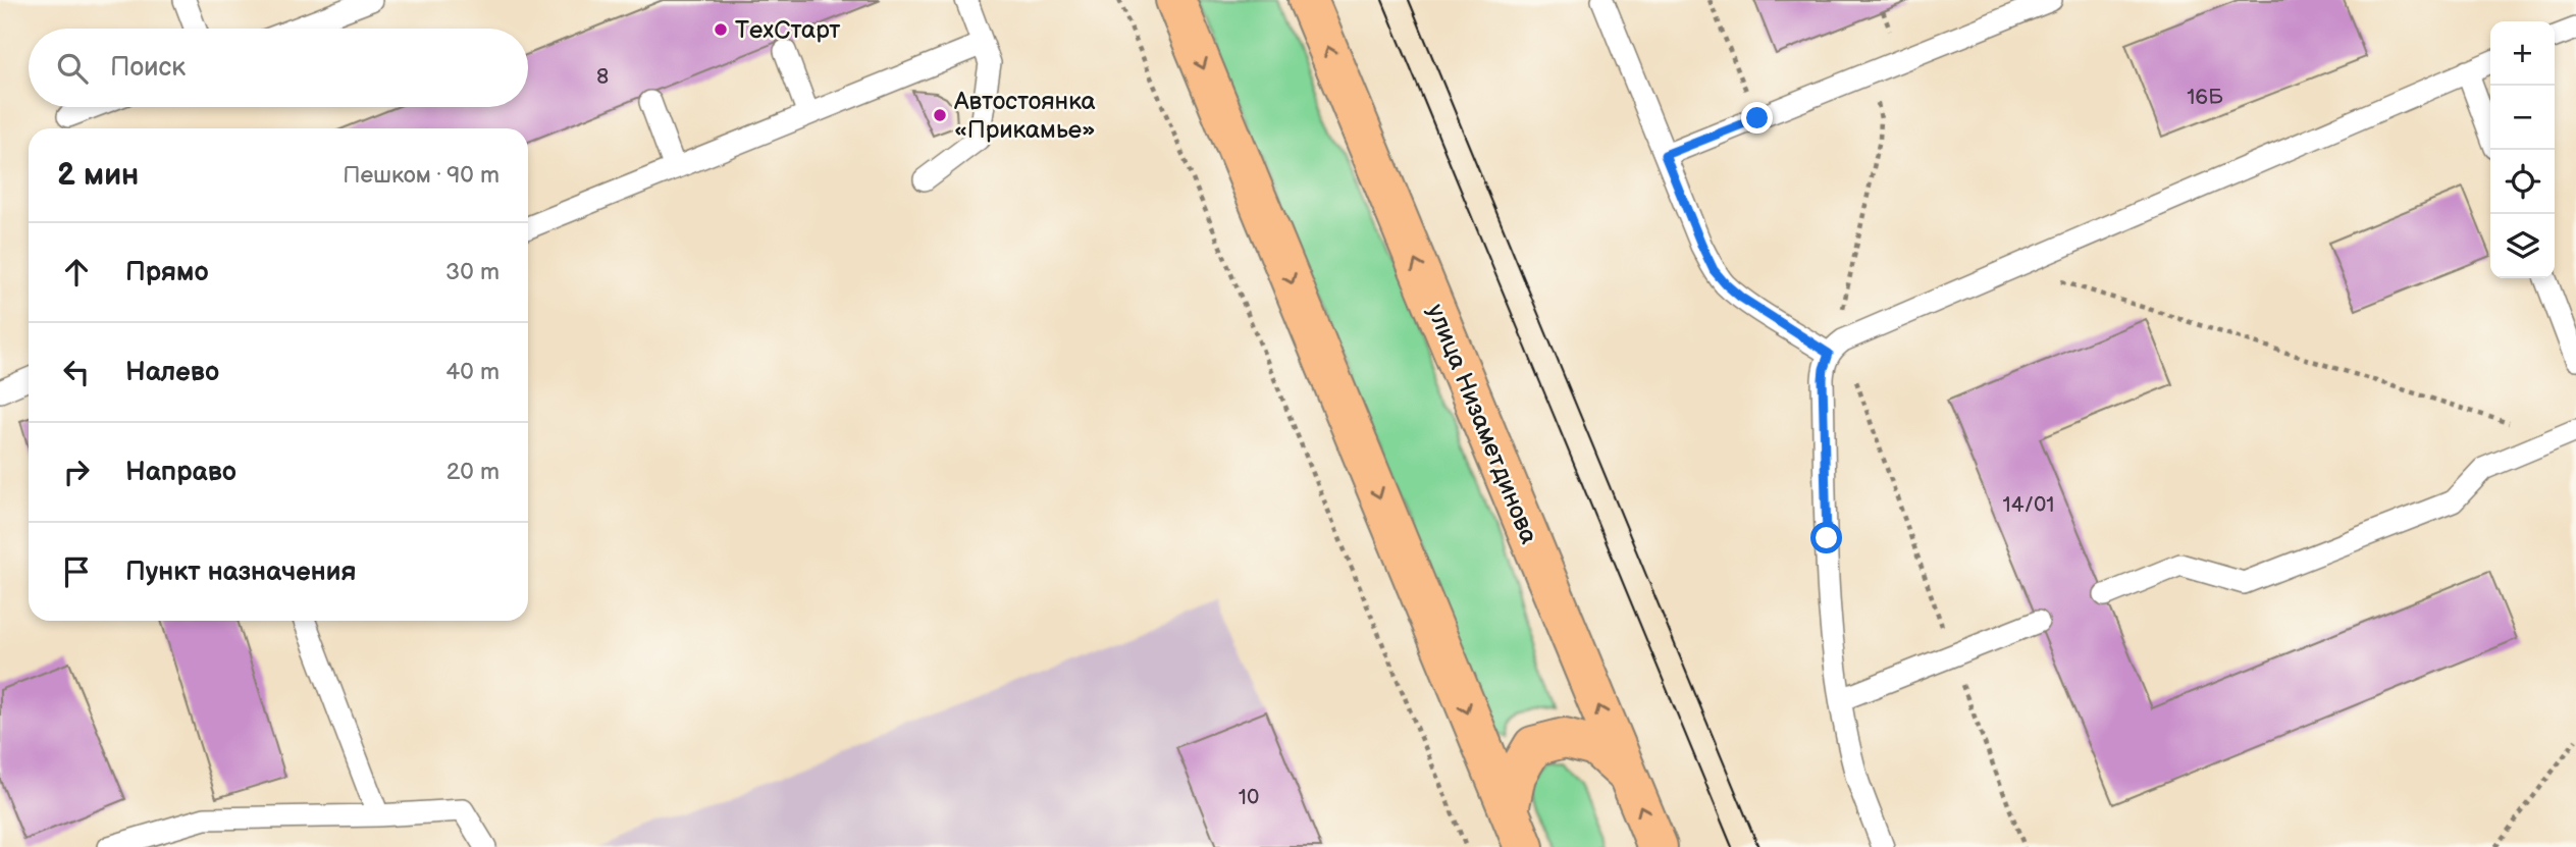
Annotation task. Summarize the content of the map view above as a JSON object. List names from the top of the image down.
{
  "streets": {
    "main road": ["улица Низаметдинова"]
  },
  "places": ["ТехСтарт", "Автостоянка «Прикамье»"],
  "house_numbers": [
    "8",
    "16Б",
    "14/01",
    "10"
  ],
  "page": {
    "map_buttons": ["+", "−"],
    "search": "Поиск",
    "heading": ["2 мин", "Пешком · 90 m"],
    "list": [
      ["Прямо", "30 m"],
      ["Налево", "40 m"],
      ["Направо", "20 m"],
      "Пункт назначения"
    ]
  }
}
